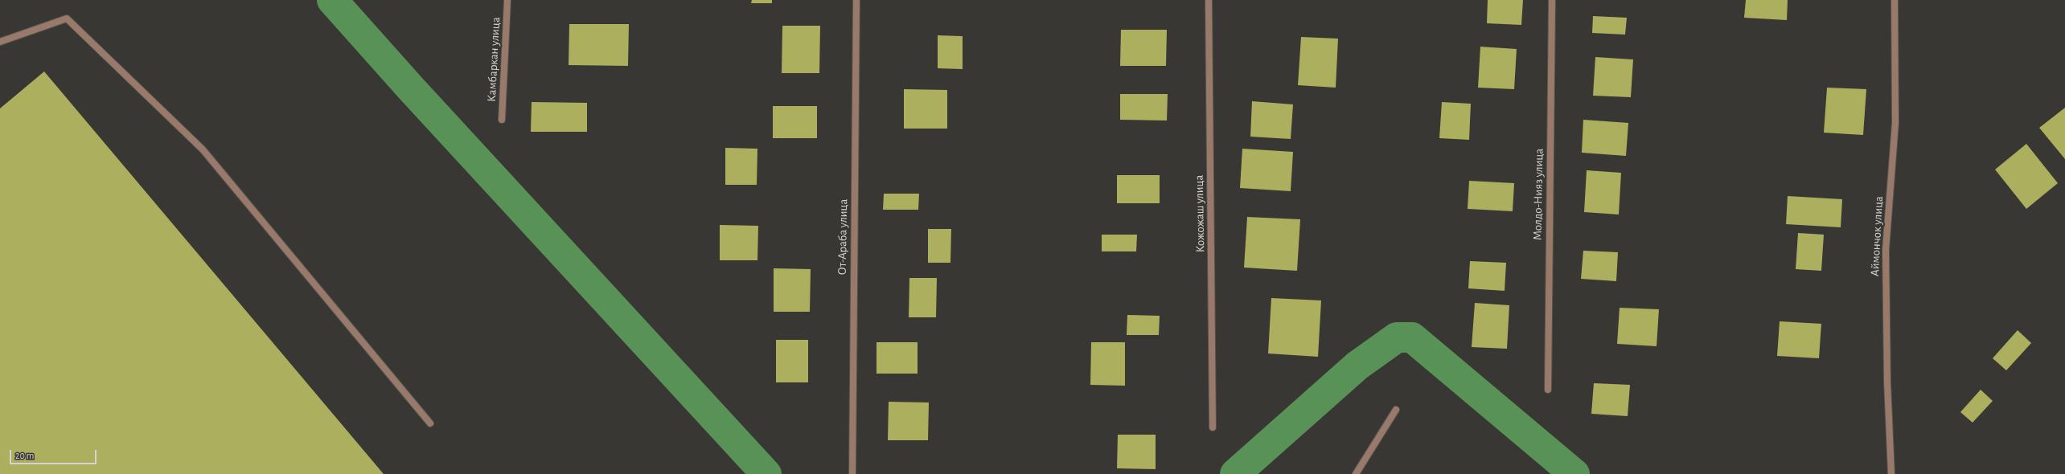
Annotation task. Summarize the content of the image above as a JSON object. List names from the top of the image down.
{
  "streets": {
    "street": [
      "Камбаркан улица",
      "Молдо-Нияз улица",
      "Кожожаш улица",
      "Аймончок улица",
      "От-Араба улица"
    ]
  },
  "scale_bar": "20 m"
}
